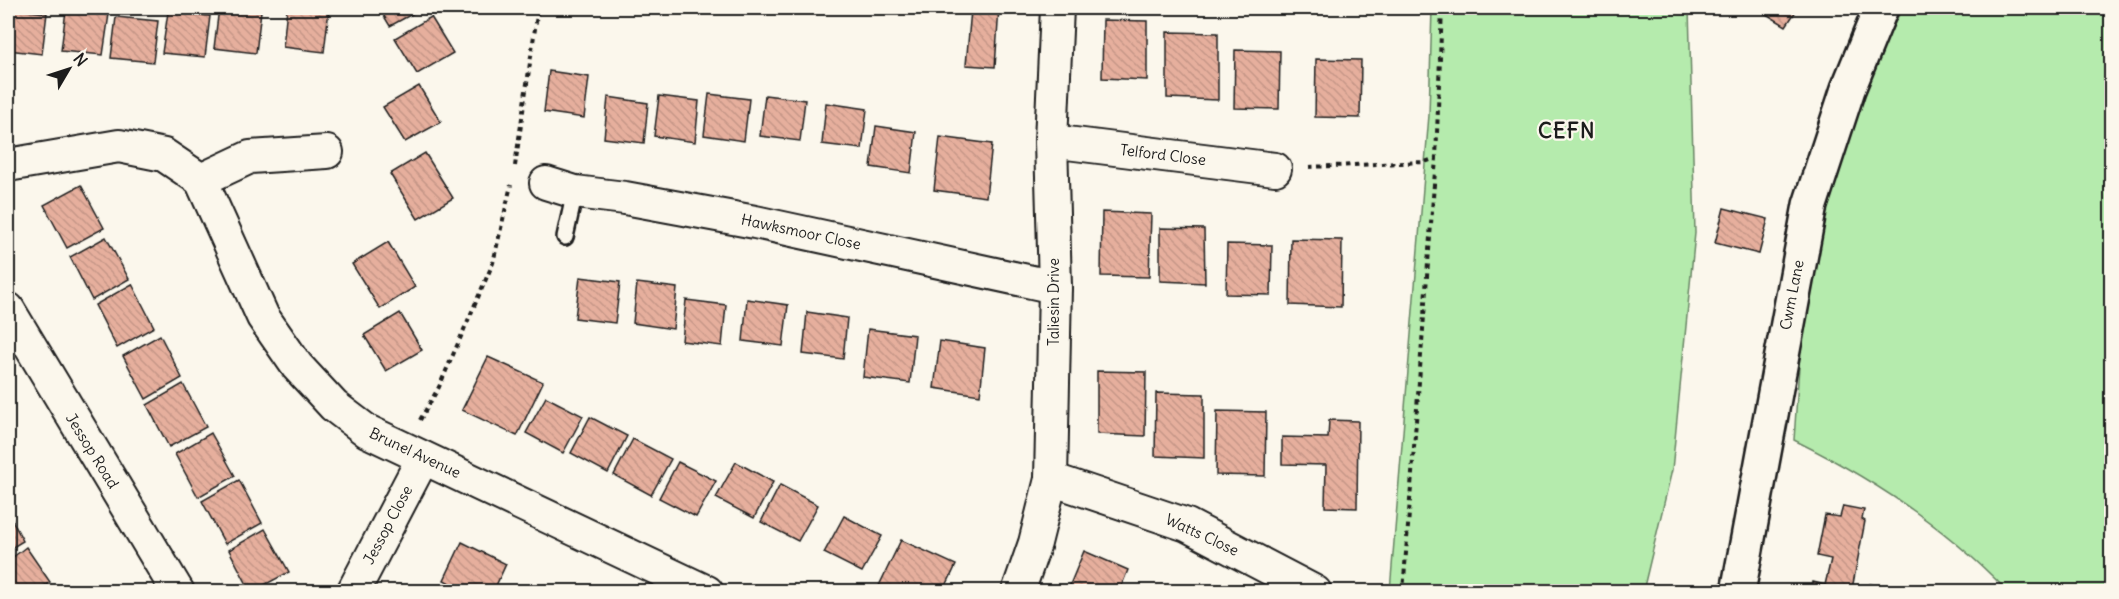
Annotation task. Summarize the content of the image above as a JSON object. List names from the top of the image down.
{
  "streets": {
    "street": [
      "Telford Close",
      "Hawksmoor Close",
      "Cwm Lane",
      "Taliesin Drive",
      "Jessop Road",
      "Brunel Avenue",
      "Jessop Close",
      "Watts Close"
    ]
  },
  "crossings": [
    ["Telford Close", "Taliesin Drive"],
    ["Hawksmoor Close", "Taliesin Drive"],
    ["Taliesin Drive", "Watts Close"],
    ["Brunel Avenue", "Jessop Close"]
  ],
  "districts": ["CEFN"],
  "north": "top right"
}
